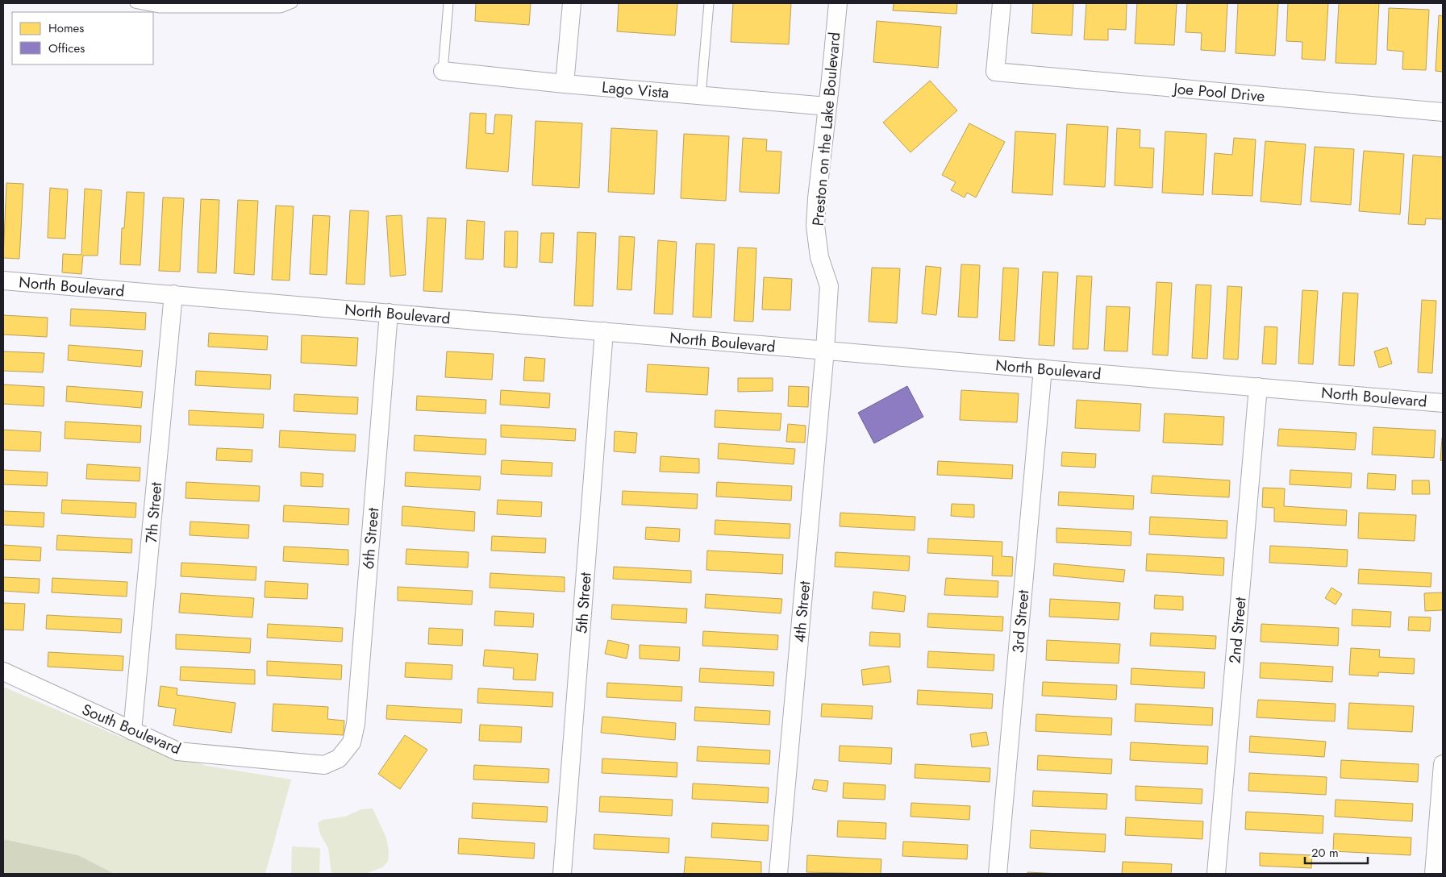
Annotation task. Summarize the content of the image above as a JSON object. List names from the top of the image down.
{
  "streets": {
    "street": [
      "Lago Vista",
      "Joe Pool Drive",
      "Preston on the Lake Boulevard",
      "North Boulevard",
      "7th Street",
      "6th Street",
      "5th Street",
      "4th Street",
      "3rd Street",
      "2nd Street",
      "South Boulevard"
    ]
  },
  "crossings": [
    ["Lago Vista", "Preston on the Lake Boulevard"],
    ["Preston on the Lake Boulevard", "North Boulevard"],
    ["Preston on the Lake Boulevard", "4th Street"],
    ["North Boulevard", "7th Street"],
    ["North Boulevard", "6th Street"],
    ["North Boulevard", "5th Street"],
    ["North Boulevard", "4th Street"],
    ["North Boulevard", "3rd Street"],
    ["North Boulevard", "2nd Street"],
    ["7th Street", "South Boulevard"],
    ["6th Street", "South Boulevard"]
  ],
  "legend": ["Homes", "Offices"],
  "scale_bar": "20 m"
}
